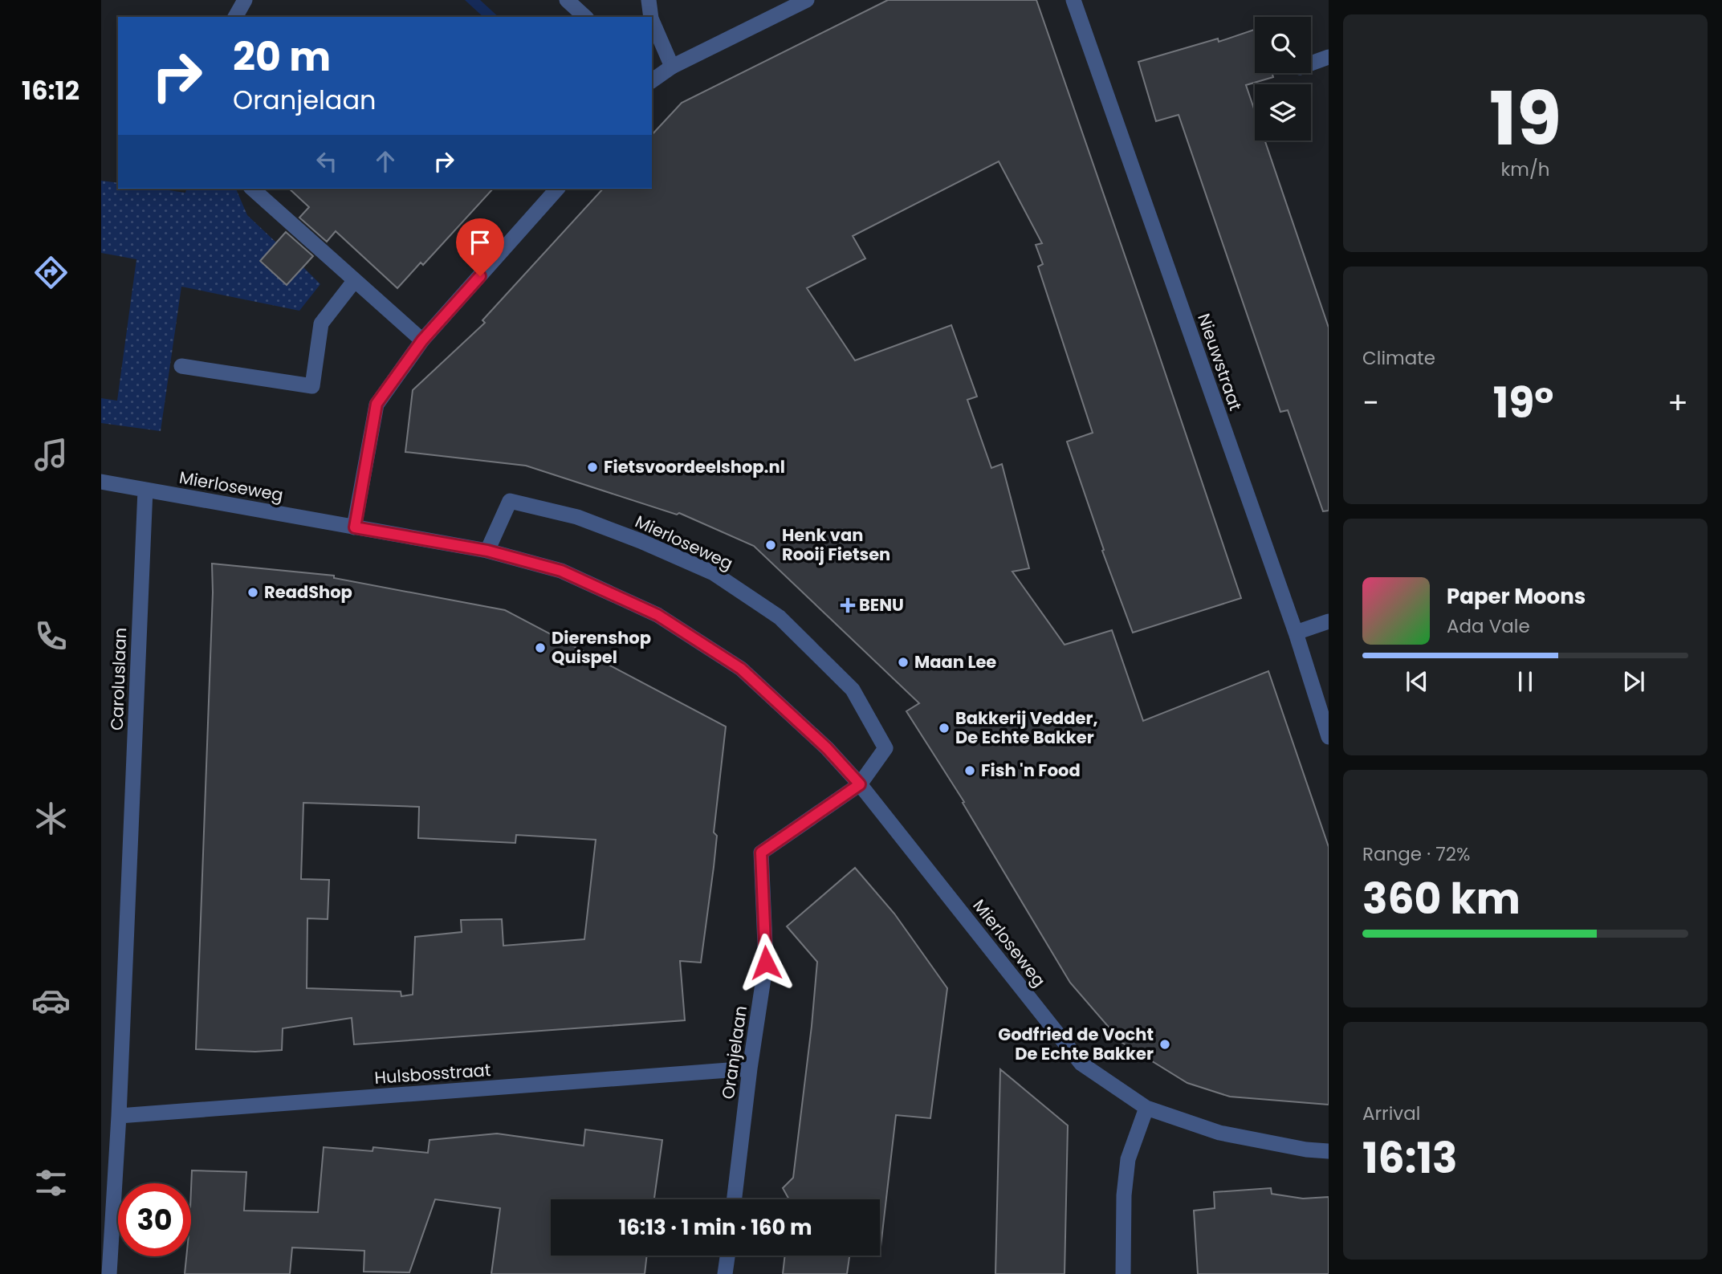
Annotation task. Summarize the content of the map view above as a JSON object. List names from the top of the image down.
{
  "streets": {
    "street": [
      "Nieuwstraat",
      "Mierloseweg",
      "Caroluslaan",
      "Oranjelaan",
      "Hulsbosstraat"
    ]
  },
  "crossings": [
    ["Mierloseweg", "Caroluslaan"],
    ["Mierloseweg", "Oranjelaan"],
    ["Caroluslaan", "Hulsbosstraat"],
    ["Oranjelaan", "Hulsbosstraat"]
  ],
  "places": {
    "other": [
      "Fietsvoordeelshop.nl",
      "Henk van Rooij Fietsen",
      "ReadShop",
      "Dierenshop Quispel",
      "Maan Lee",
      "Bakkerij Vedder, De Echte Bakker",
      "Fish 'n Food",
      "Godfried de Vocht De Echte Bakker"
    ],
    "health": ["BENU"]
  },
  "page": {
    "tabs": "16:12",
    "tile": [
      ["19", "km/h"],
      "Climate",
      ["Range · 72%", "360 km"],
      ["Arrival", "16:13"]
    ],
    "turn": ["20 m", "Oranjelaan"],
    "heat": ["−", "19°", "+"],
    "song": ["Paper Moons", "Ada Vale"],
    "limit": "30",
    "trip": "16:13 · 1 min · 160 m"
  }
}
